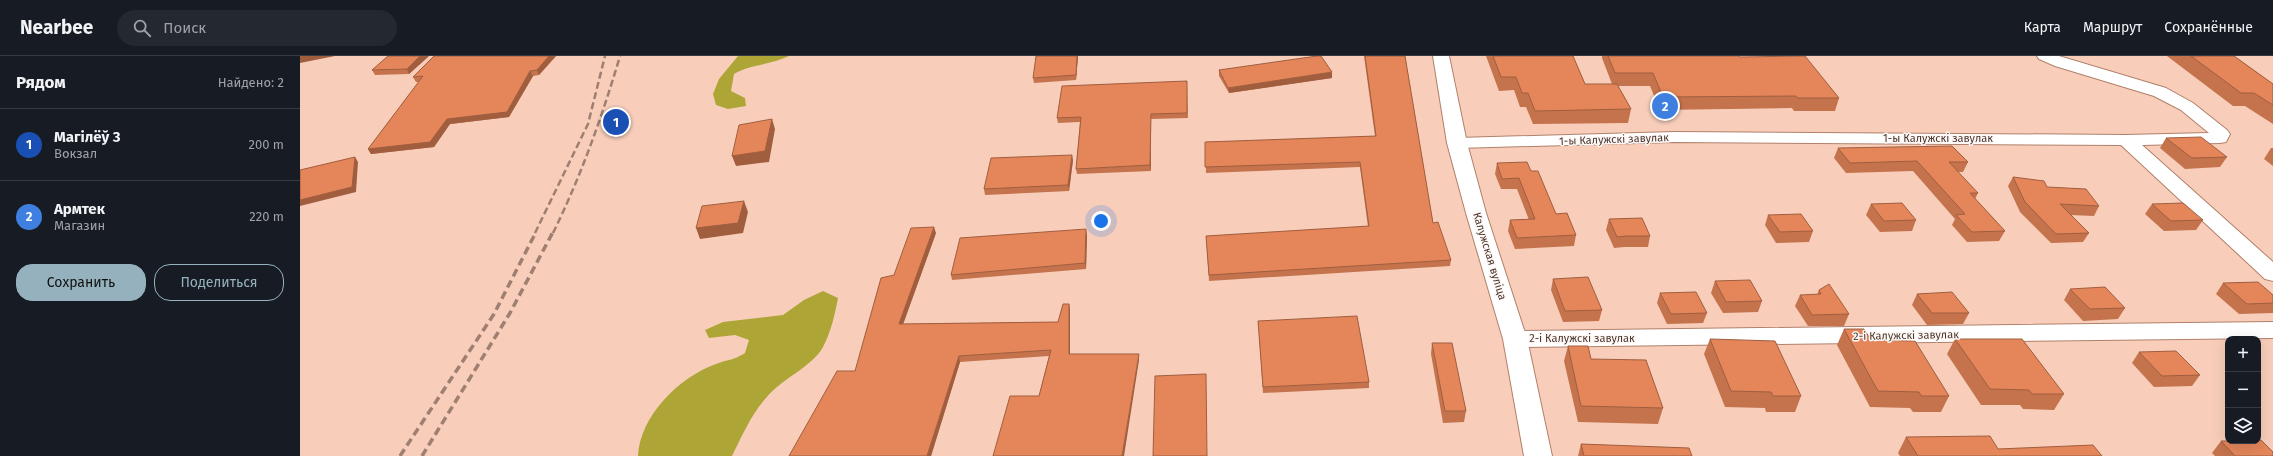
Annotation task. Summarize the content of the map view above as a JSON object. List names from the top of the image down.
{
  "streets": {
    "street": ["1-ы Калужскі завулак", "Калужская вуліца", "2-і Калужскі завулак"]
  },
  "crossings": [
    ["1-ы Калужскі завулак", "Калужская вуліца"],
    ["Калужская вуліца", "2-і Калужскі завулак"]
  ],
  "page": {
    "header": "Nearbee",
    "search": "Поиск",
    "nav": ["Карта", "Маршрут", "Сохранённые"],
    "heading": ["Рядом", "Найдено: 2"],
    "pins": ["2", "1"],
    "list": [
      {
        "mark": "1",
        "name": "Магілёў 3",
        "note": "Вокзал",
        "value": "200 m"
      },
      {
        "mark": "2",
        "name": "Армтек",
        "note": "Магазин",
        "value": "220 m"
      }
    ],
    "buttons": ["Сохранить", "Поделиться"],
    "map_buttons": ["+", "−"]
  }
}
